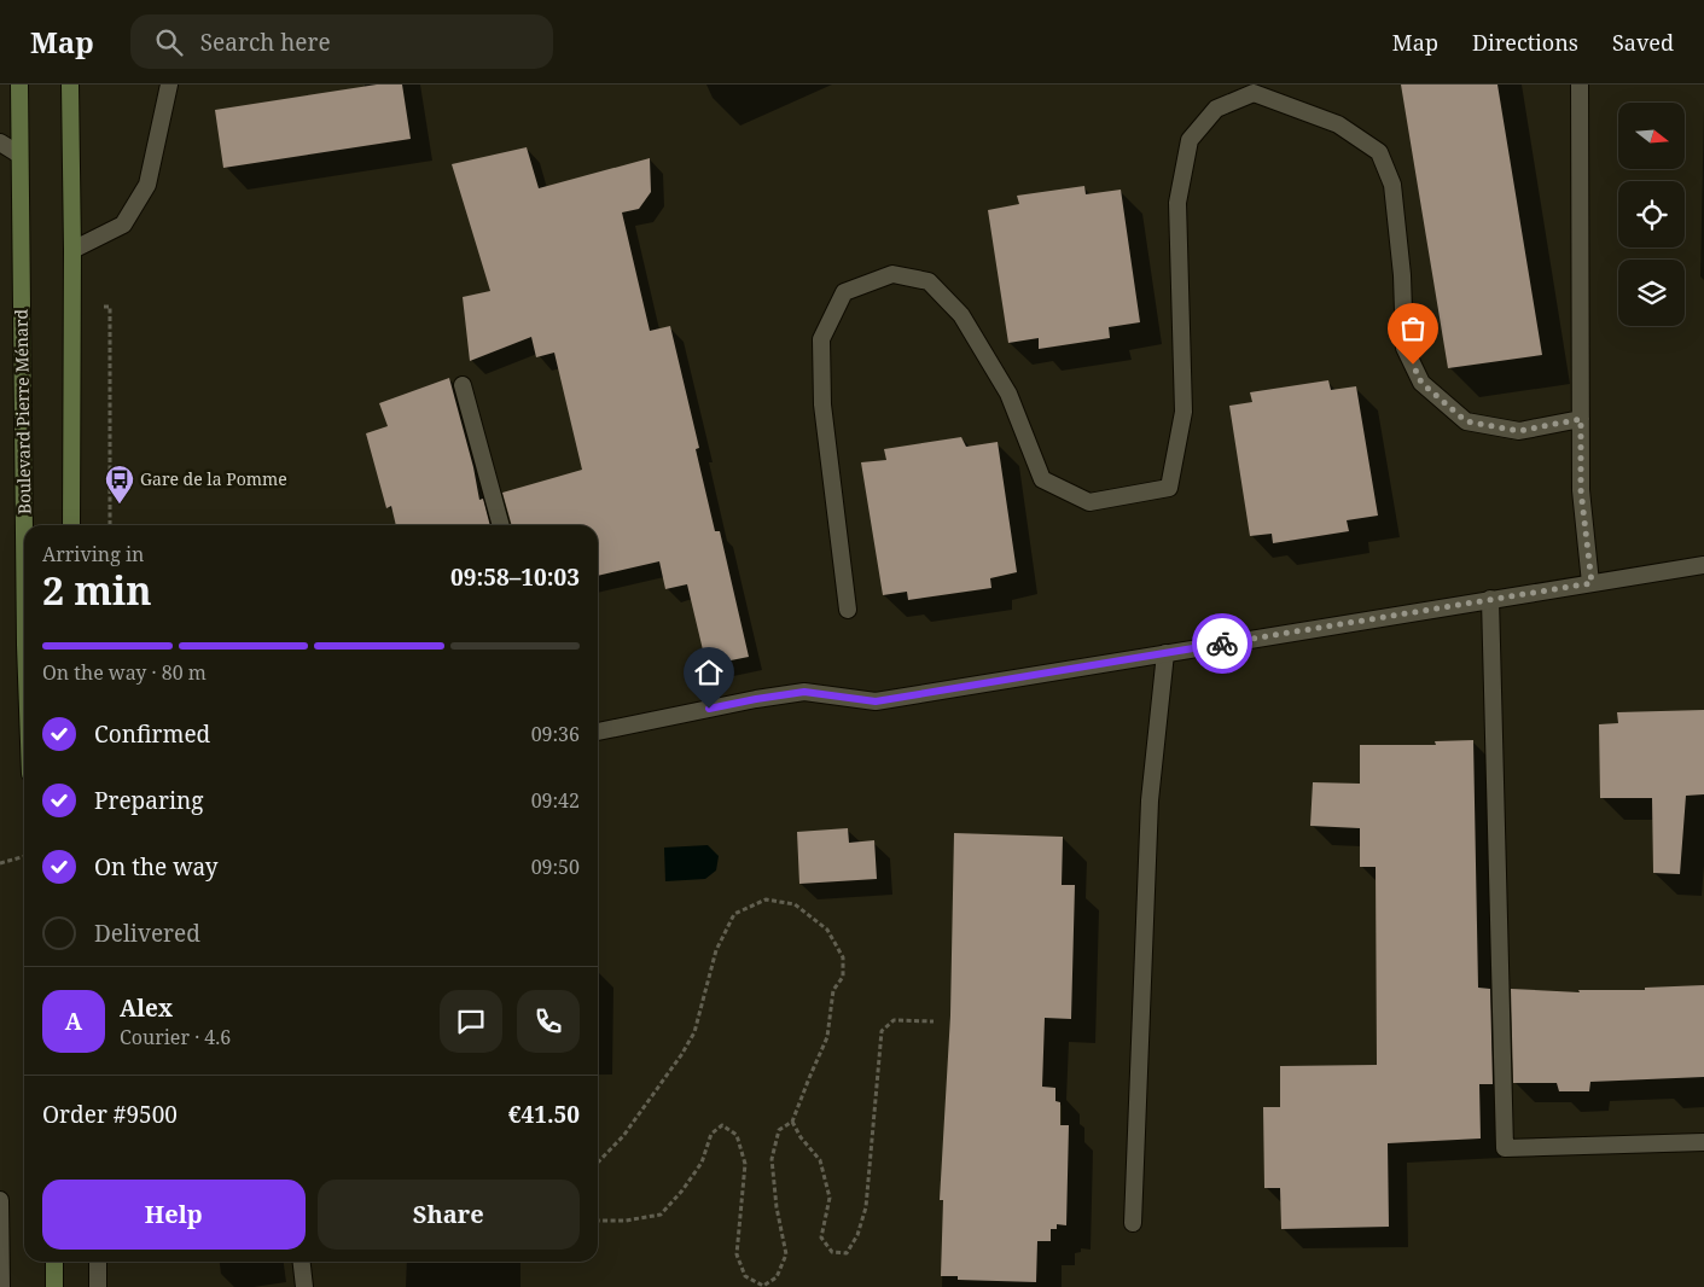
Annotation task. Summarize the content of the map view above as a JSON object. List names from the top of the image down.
{
  "streets": {
    "main road": ["Boulevard Pierre Ménard"]
  },
  "places": {
    "bus stop": ["Gare de la Pomme"]
  },
  "north": "right",
  "page": {
    "header": "Map",
    "search": "Search here",
    "nav": ["Map", "Directions", "Saved"],
    "heading": ["2 min", "Arriving in", "09:58–10:03"],
    "panel": [
      "Alex",
      "Courier · 4.6",
      "Order #9500",
      "€41.50"
    ],
    "bar": "On the way · 80 m",
    "list": [
      ["Confirmed", "09:36"],
      ["Preparing", "09:42"],
      ["On the way", "09:50"],
      "Delivered"
    ],
    "round": "A",
    "buttons": ["Help", "Share"]
  }
}
